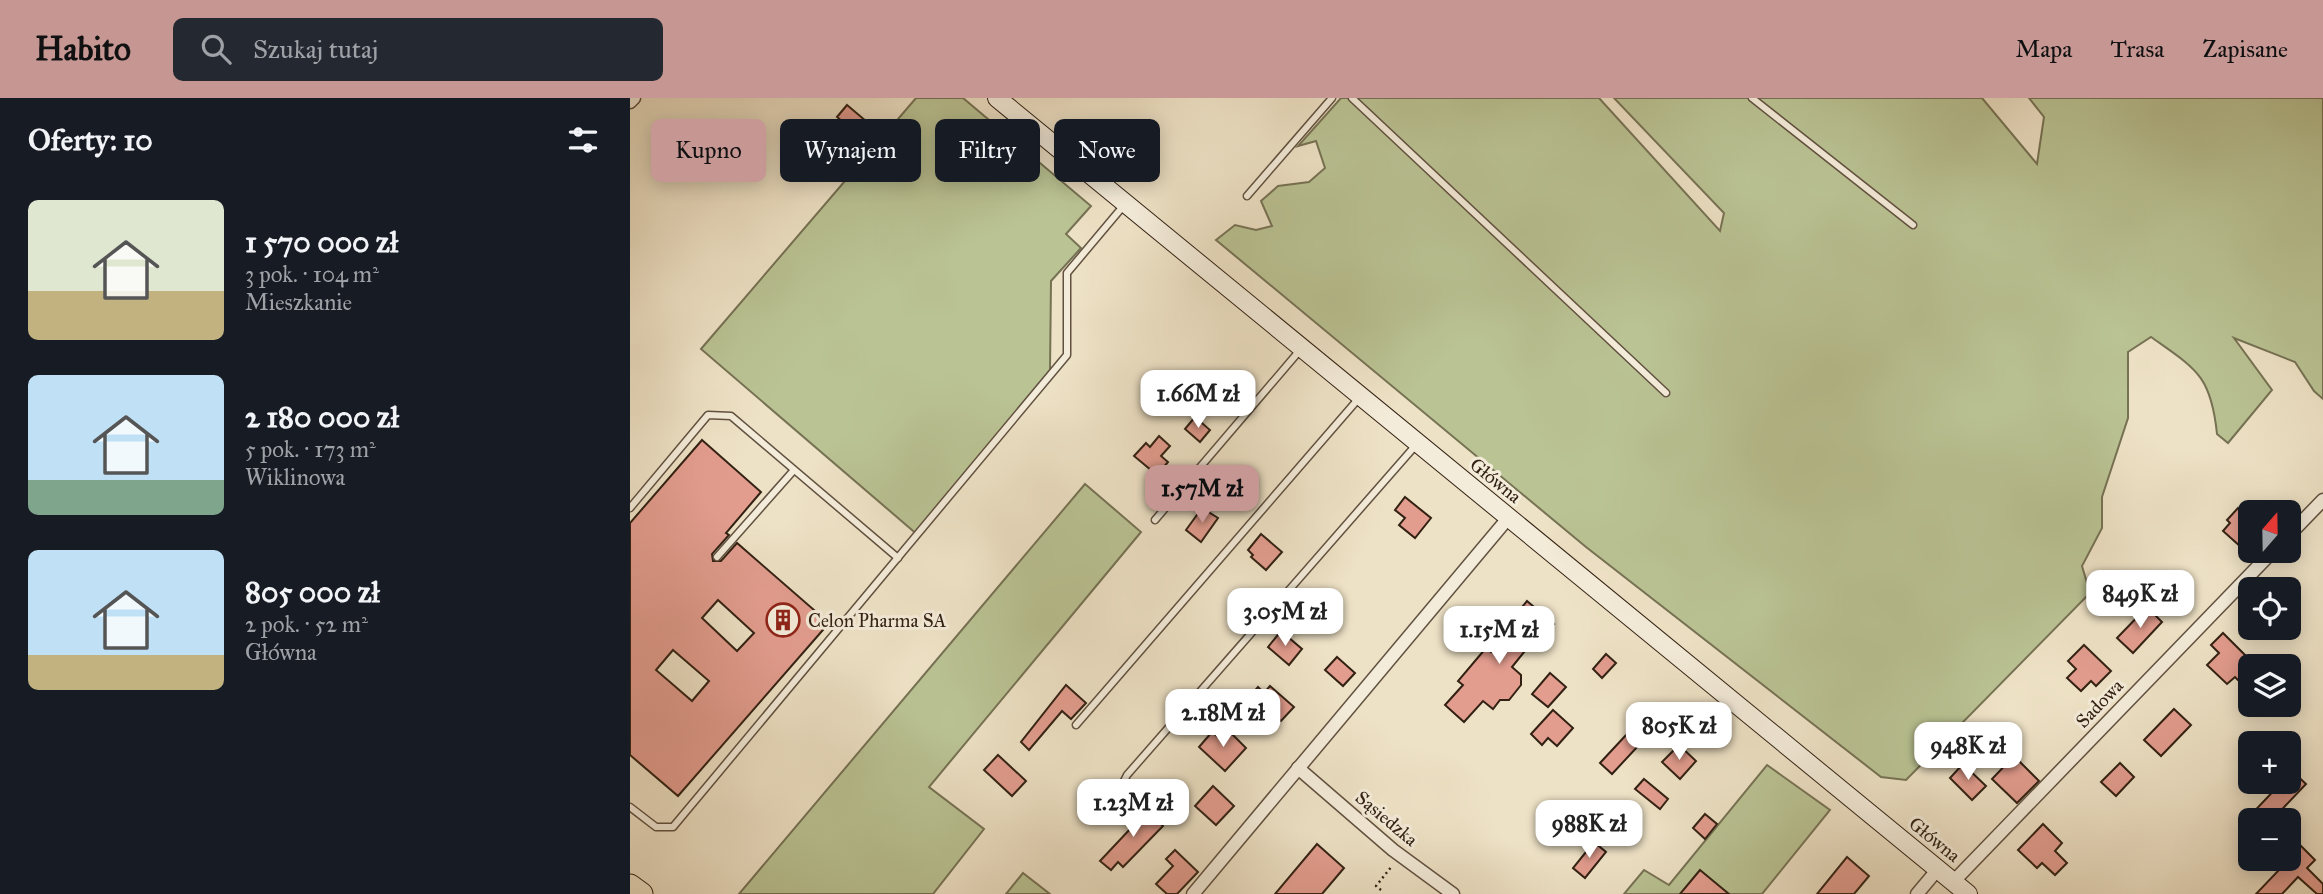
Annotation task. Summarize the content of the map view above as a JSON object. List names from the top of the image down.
{
  "streets": {
    "main road": ["Główna"],
    "street": ["Sadowa", "Sąsiedzka"]
  },
  "crossings": [
    ["Główna", "Sadowa"]
  ],
  "places": {
    "building": ["Celon Pharma SA"]
  },
  "north": "top",
  "page": {
    "header": "Habito",
    "search": "Szukaj tutaj",
    "nav": ["Mapa", "Trasa", "Zapisane"],
    "heading": "Oferty: 10",
    "chip": [
      "Kupno",
      "Wynajem",
      "Filtry",
      "Nowe"
    ],
    "list": [
      {
        "name": "1 570 000 zł",
        "note": "3 pok. · 104 m² · Mieszkanie"
      },
      {
        "name": "2 180 000 zł",
        "note": "5 pok. · 173 m² · Wiklinowa"
      },
      {
        "name": "805 000 zł",
        "note": "2 pok. · 52 m² · Główna"
      }
    ],
    "price": [
      "1.66M zł",
      "1.57M zł",
      "849K zł",
      "3.05M zł",
      "1.15M zł",
      "2.18M zł",
      "805K zł",
      "948K zł",
      "1.23M zł",
      "988K zł"
    ],
    "map_buttons": ["+", "−"]
  }
}
